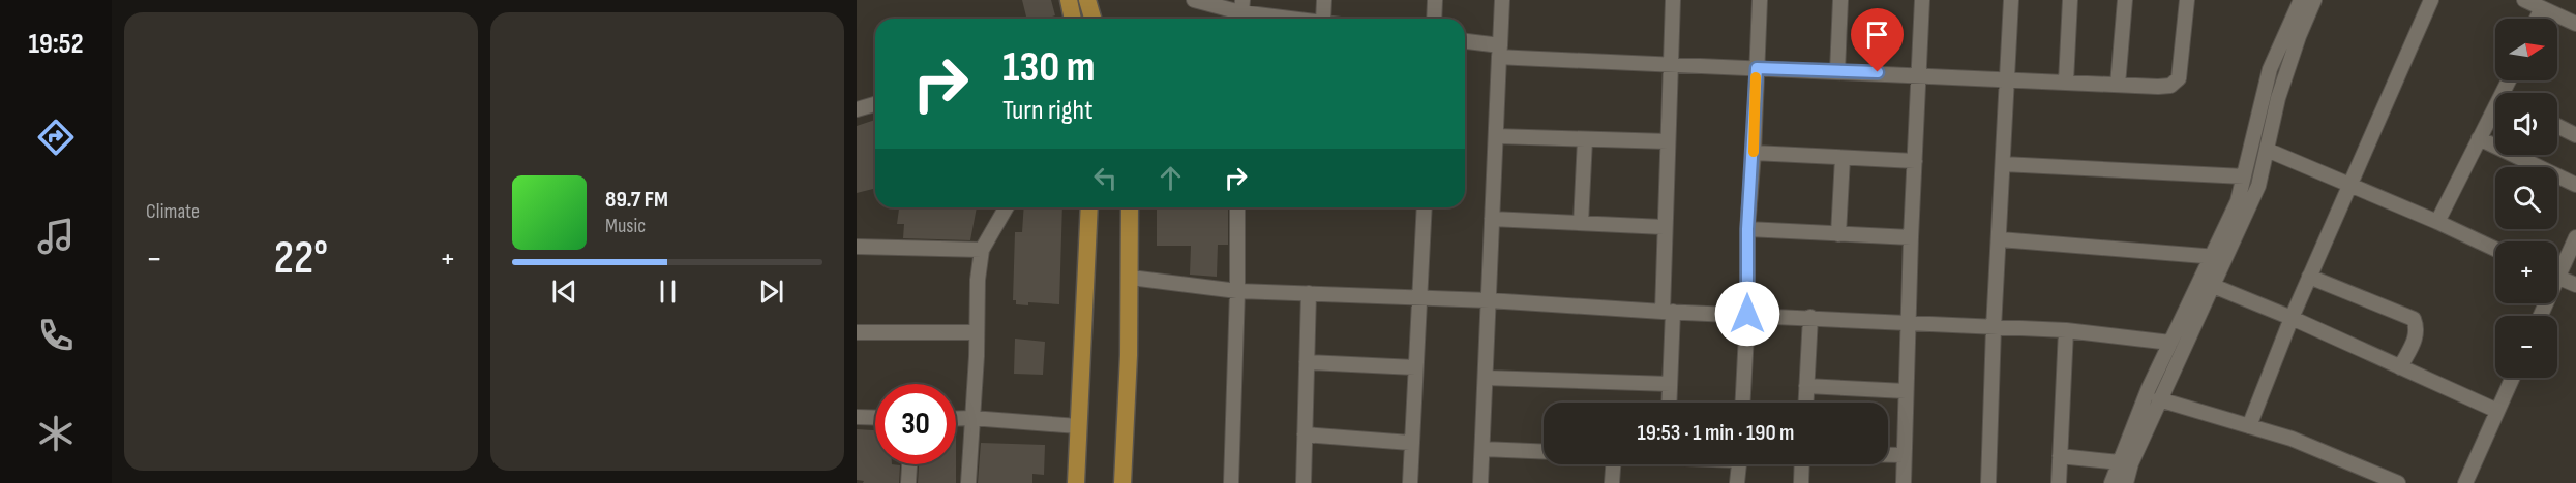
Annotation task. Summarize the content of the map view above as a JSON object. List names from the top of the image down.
{
  "north": "right",
  "page": {
    "tabs": "19:52",
    "tile": "Climate",
    "map_buttons": ["+", "−"],
    "turn": ["130 m", "Turn right"],
    "song": ["89.7 FM", "Music"],
    "heat": ["−", "22°", "+"],
    "limit": "30",
    "trip": "19:53 · 1 min · 190 m"
  }
}
